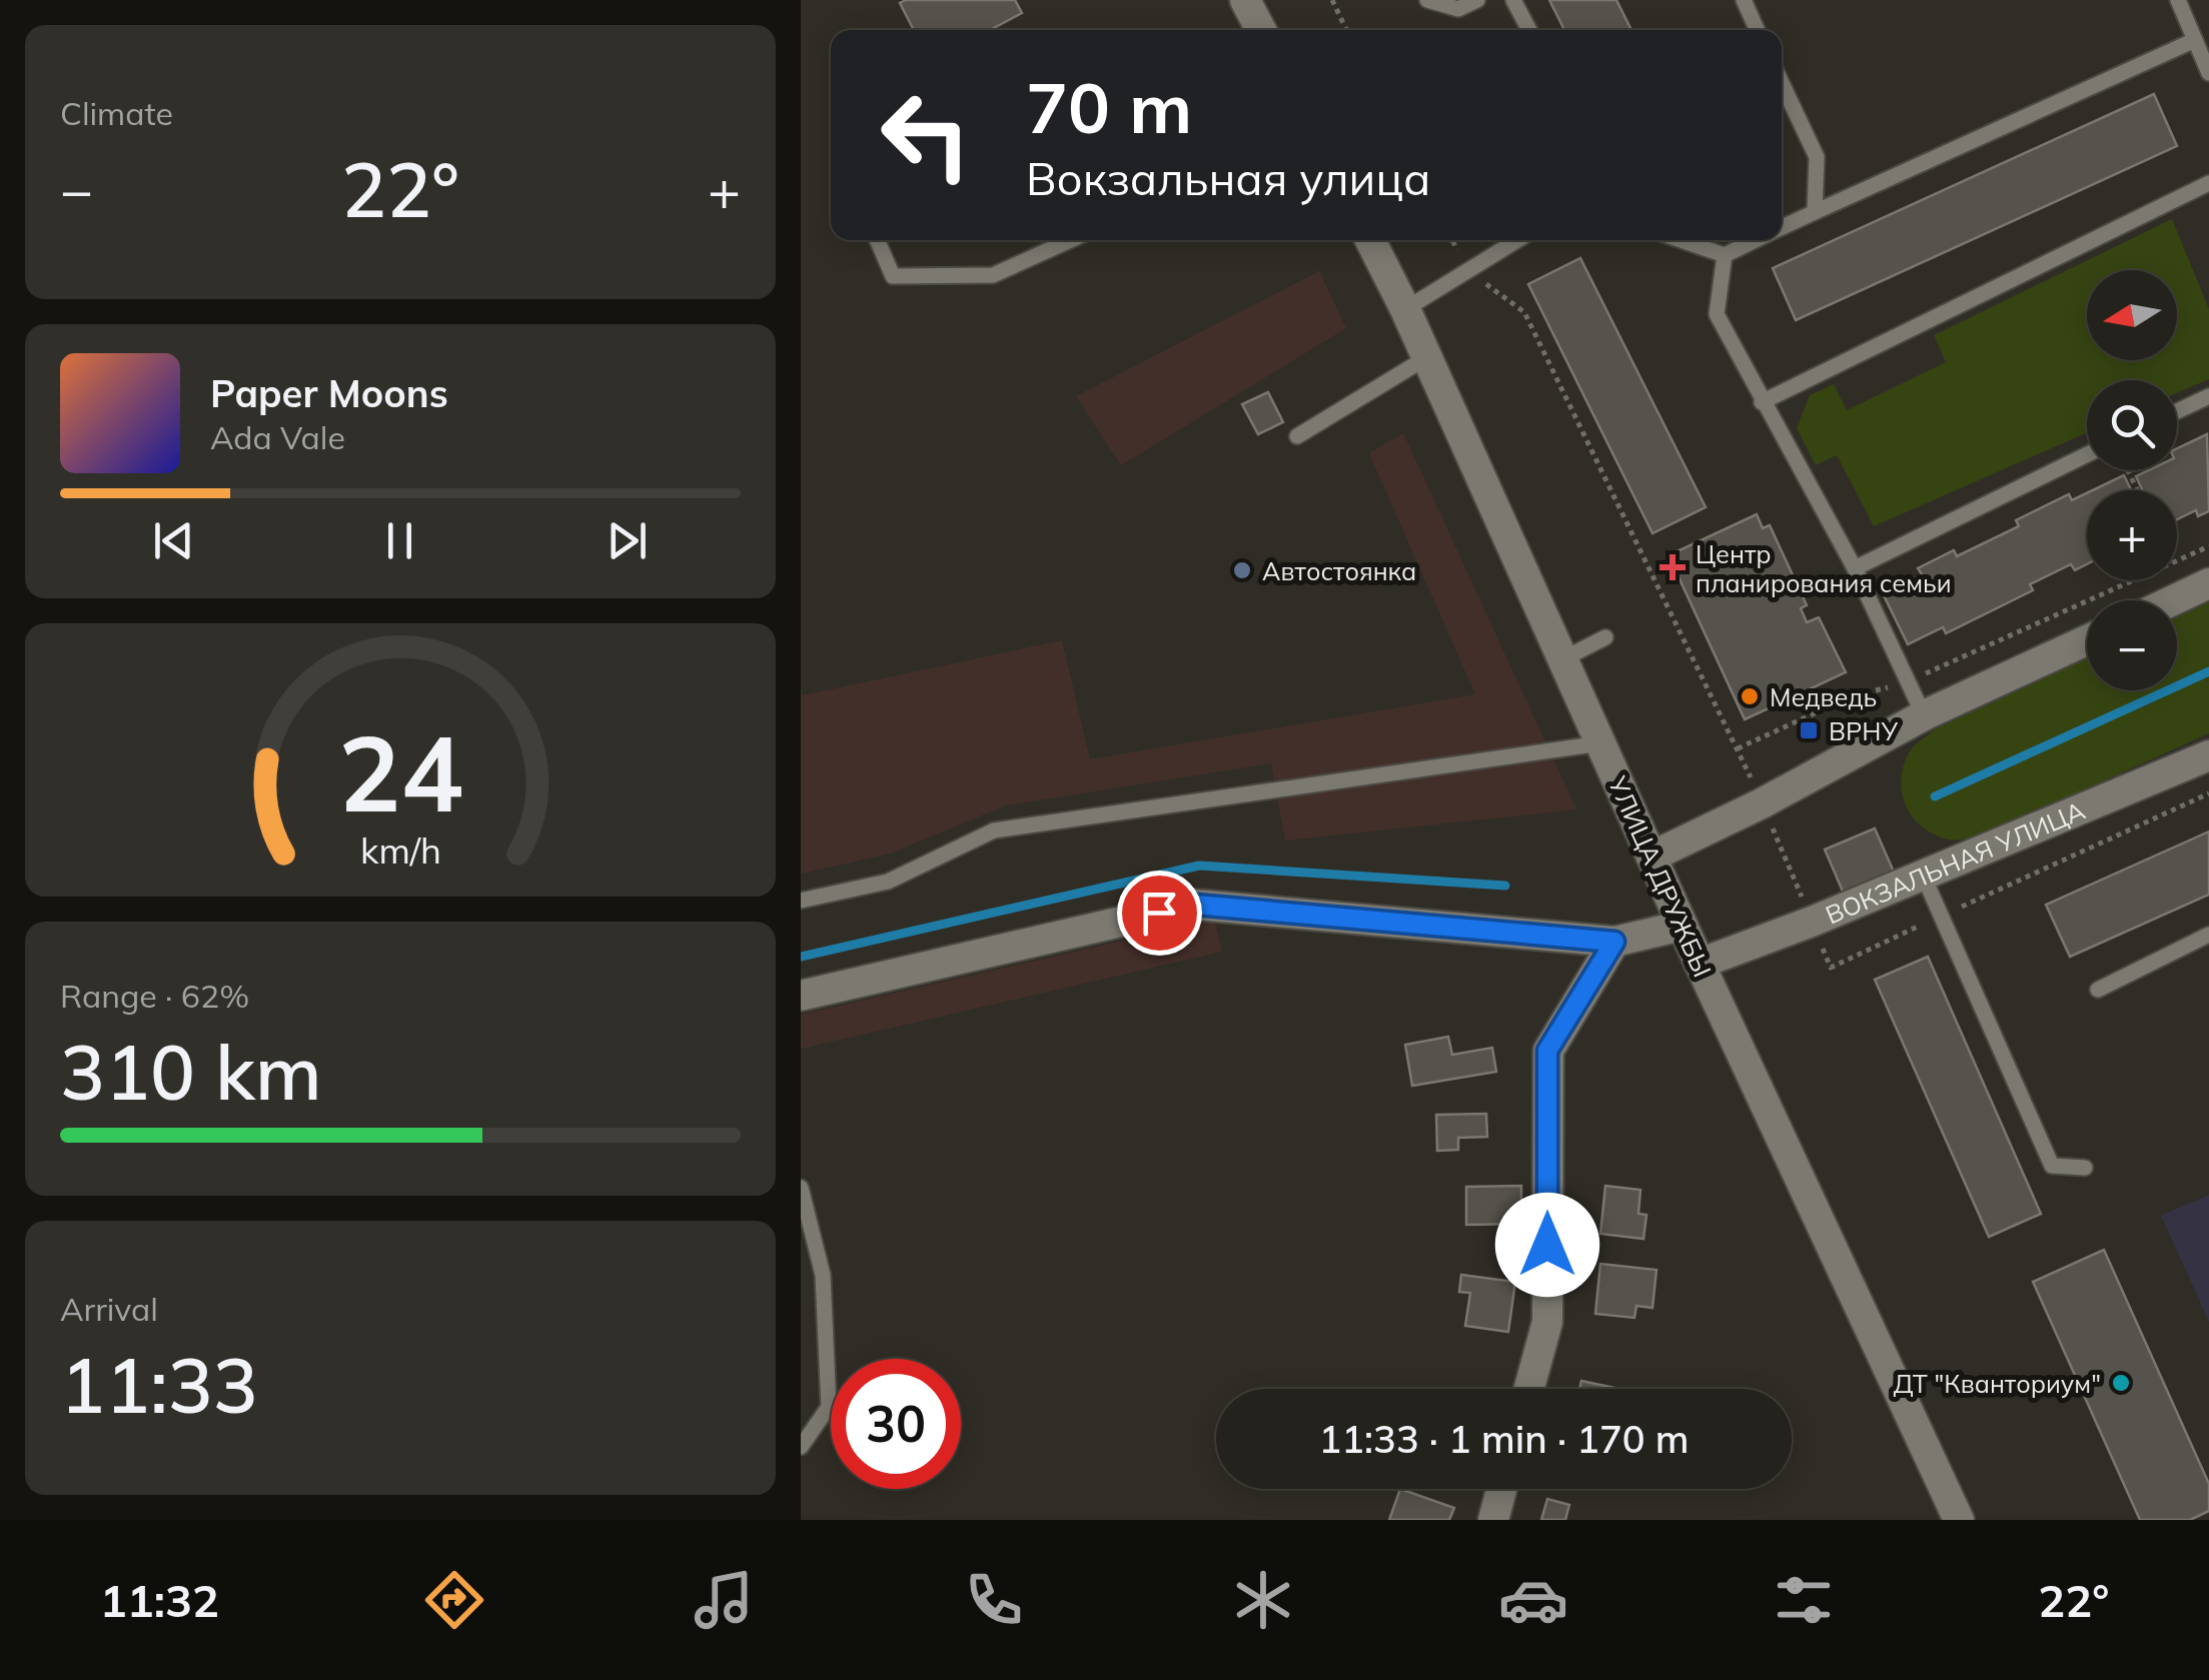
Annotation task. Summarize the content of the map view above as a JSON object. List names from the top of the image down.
{
  "streets": {
    "street": ["ВОКЗАЛЬНАЯ УЛИЦА", "УЛИЦА ДРУЖБЫ"]
  },
  "crossings": [
    ["ВОКЗАЛЬНАЯ УЛИЦА", "УЛИЦА ДРУЖБЫ"]
  ],
  "places": {
    "health": ["Центр планирования семьи"],
    "other": ["Автостоянка", "Медведь", "ДТ \"Кванториум\""],
    "transit": ["ВРНУ"]
  },
  "north": "left",
  "page": {
    "tile": [
      "Climate",
      ["Range · 62%", "310 km"],
      ["Arrival", "11:33"]
    ],
    "turn": ["70 m", "Вокзальная улица"],
    "heat": ["−", "22°", "+"],
    "map_buttons": ["+", "−"],
    "song": ["Paper Moons", "Ada Vale"],
    "limit": "30",
    "trip": "11:33 · 1 min · 170 m",
    "tabs": ["11:32", "22°"],
    "gauge": ["24", "km/h"]
  }
}
